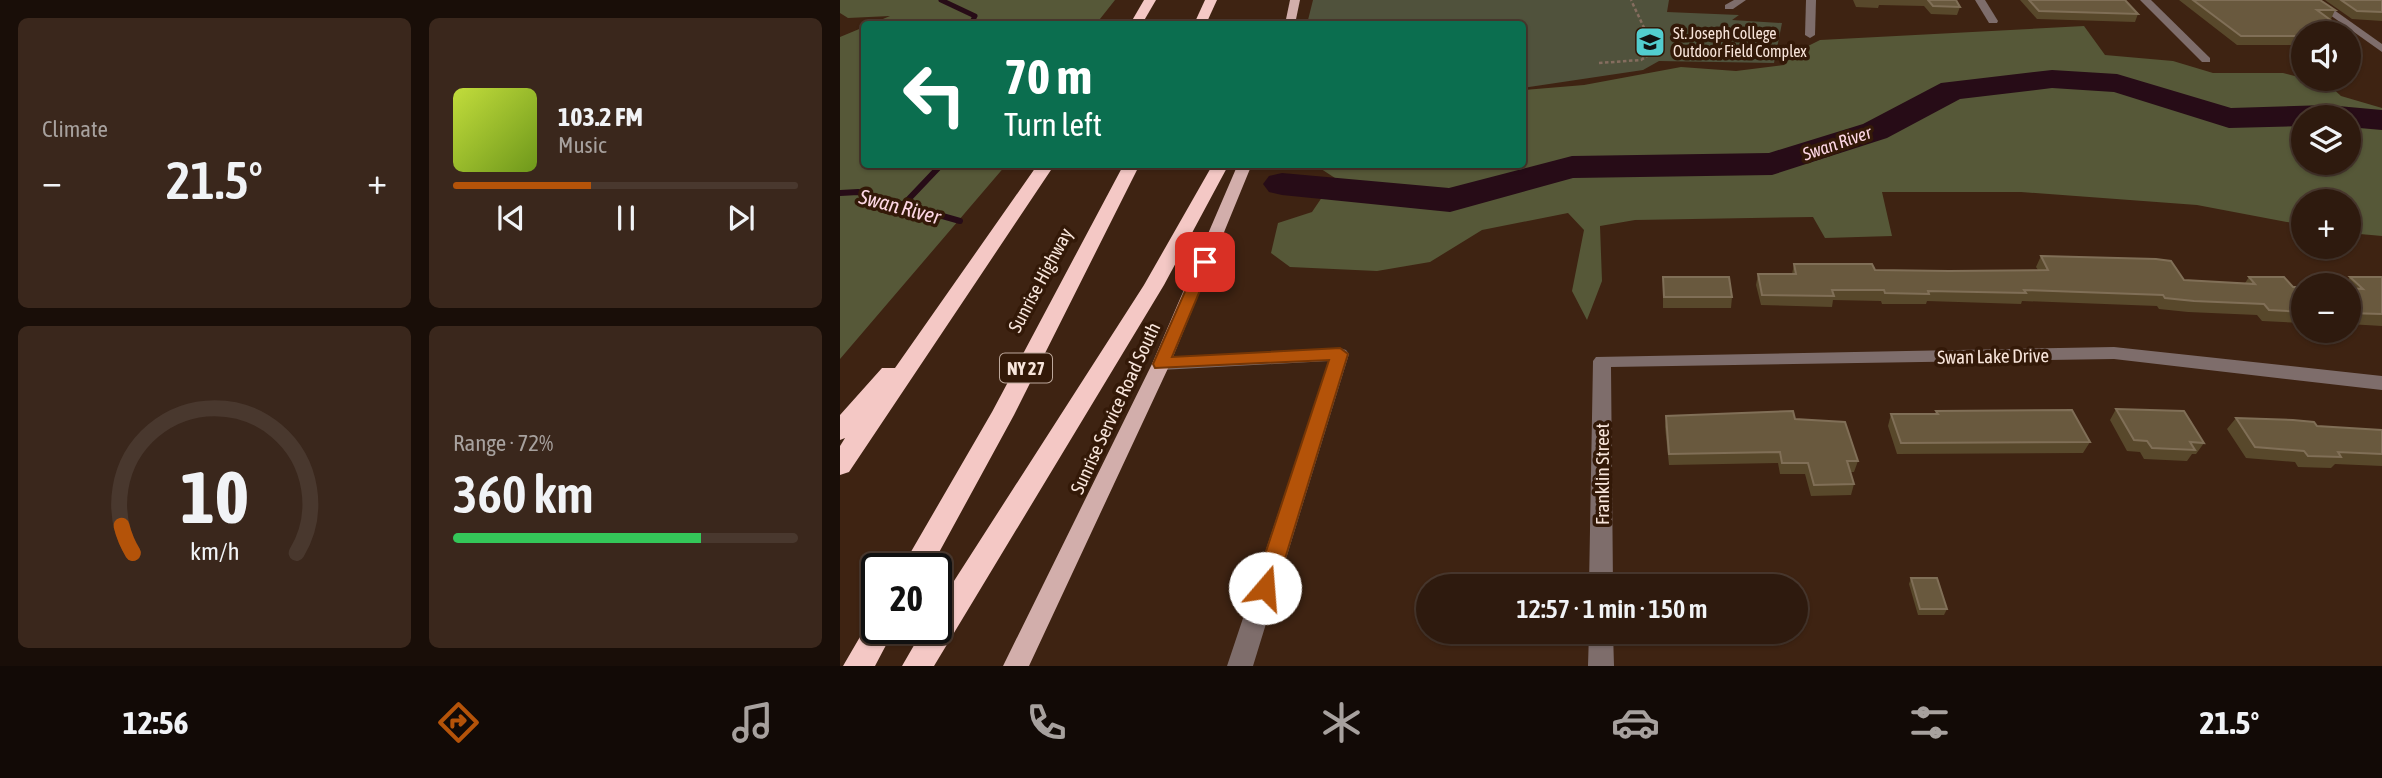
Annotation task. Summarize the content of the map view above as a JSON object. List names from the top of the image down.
{
  "streets": {
    "highway": ["Sunrise Highway", "NY 27"],
    "main road": ["Sunrise Service Road South"],
    "street": ["Swan Lake Drive", "Franklin Street"]
  },
  "crossings": [
    ["Swan Lake Drive", "Franklin Street"]
  ],
  "water": ["Swan River"],
  "places": {
    "school or university": ["St. Joseph College Outdoor Field Complex"]
  },
  "page": {
    "tile": [
      "Climate",
      ["Range · 72%", "360 km"]
    ],
    "map_buttons": ["+", "−"],
    "turn": ["70 m", "Turn left"],
    "song": ["103.2 FM", "Music"],
    "heat": ["−", "21.5°", "+"],
    "limit": "20",
    "trip": "12:57 · 1 min · 150 m",
    "tabs": ["12:56", "21.5°"],
    "gauge": ["10", "km/h"]
  }
}
